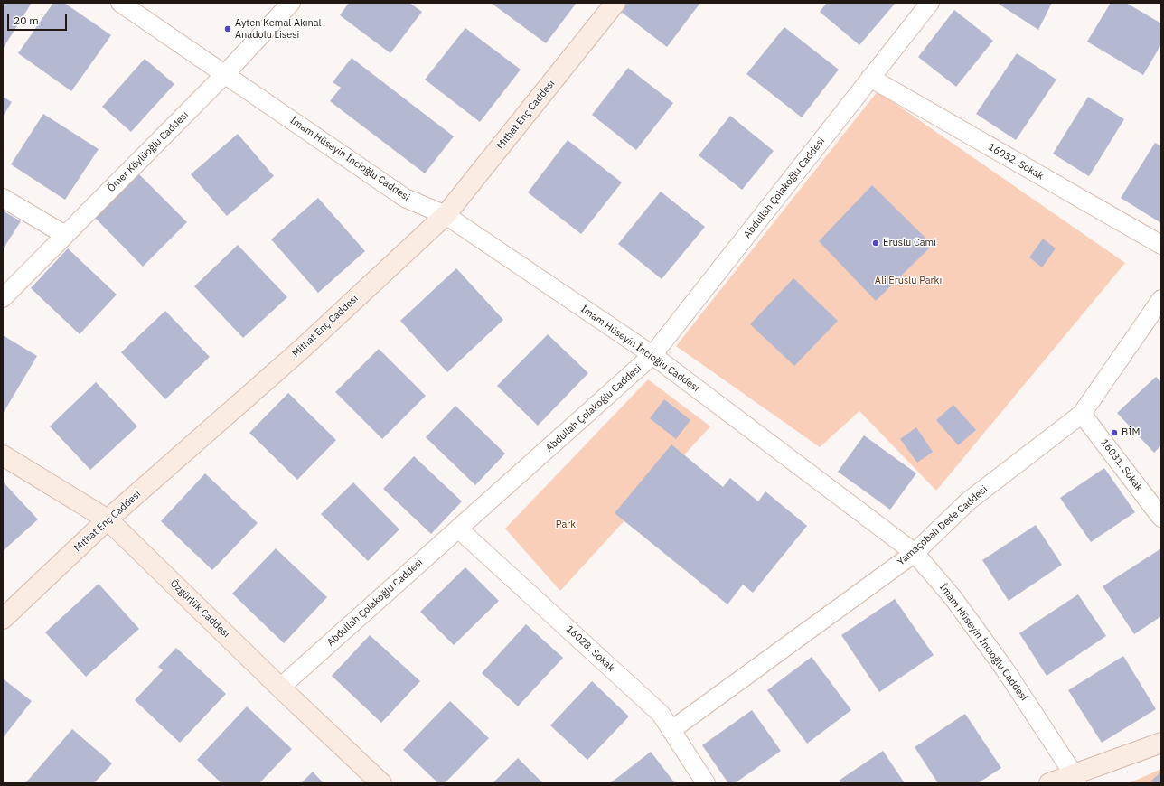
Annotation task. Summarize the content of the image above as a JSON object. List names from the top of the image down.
{
  "streets": {
    "street": [
      "Mithat Enç Caddesi",
      "Ömer Köylüoğlu Caddesi",
      "İmam Hüseyin İncioğlu Caddesi",
      "16032. Sokak",
      "Abdullah Çolakoğlu Caddesi",
      "16031. Sokak",
      "Yamaçobalı Dede Caddesi",
      "Özgürlük Caddesi",
      "16028. Sokak"
    ]
  },
  "crossings": [
    ["Mithat Enç Caddesi", "İmam Hüseyin İncioğlu Caddesi"],
    ["Mithat Enç Caddesi", "Özgürlük Caddesi"],
    ["Ömer Köylüoğlu Caddesi", "İmam Hüseyin İncioğlu Caddesi"],
    ["İmam Hüseyin İncioğlu Caddesi", "Abdullah Çolakoğlu Caddesi"],
    ["İmam Hüseyin İncioğlu Caddesi", "Yamaçobalı Dede Caddesi"],
    ["16032. Sokak", "Abdullah Çolakoğlu Caddesi"],
    ["Abdullah Çolakoğlu Caddesi", "Özgürlük Caddesi"],
    ["Abdullah Çolakoğlu Caddesi", "16028. Sokak"],
    ["16031. Sokak", "Yamaçobalı Dede Caddesi"],
    ["Yamaçobalı Dede Caddesi", "16028. Sokak"]
  ],
  "parks": ["Ali Eruslu Parkı", "Park"],
  "places": ["Ayten Kemal Akınal Anadolu Lisesi", "Eruslu Cami", "BİM"],
  "scale_bar": "20 m"
}
